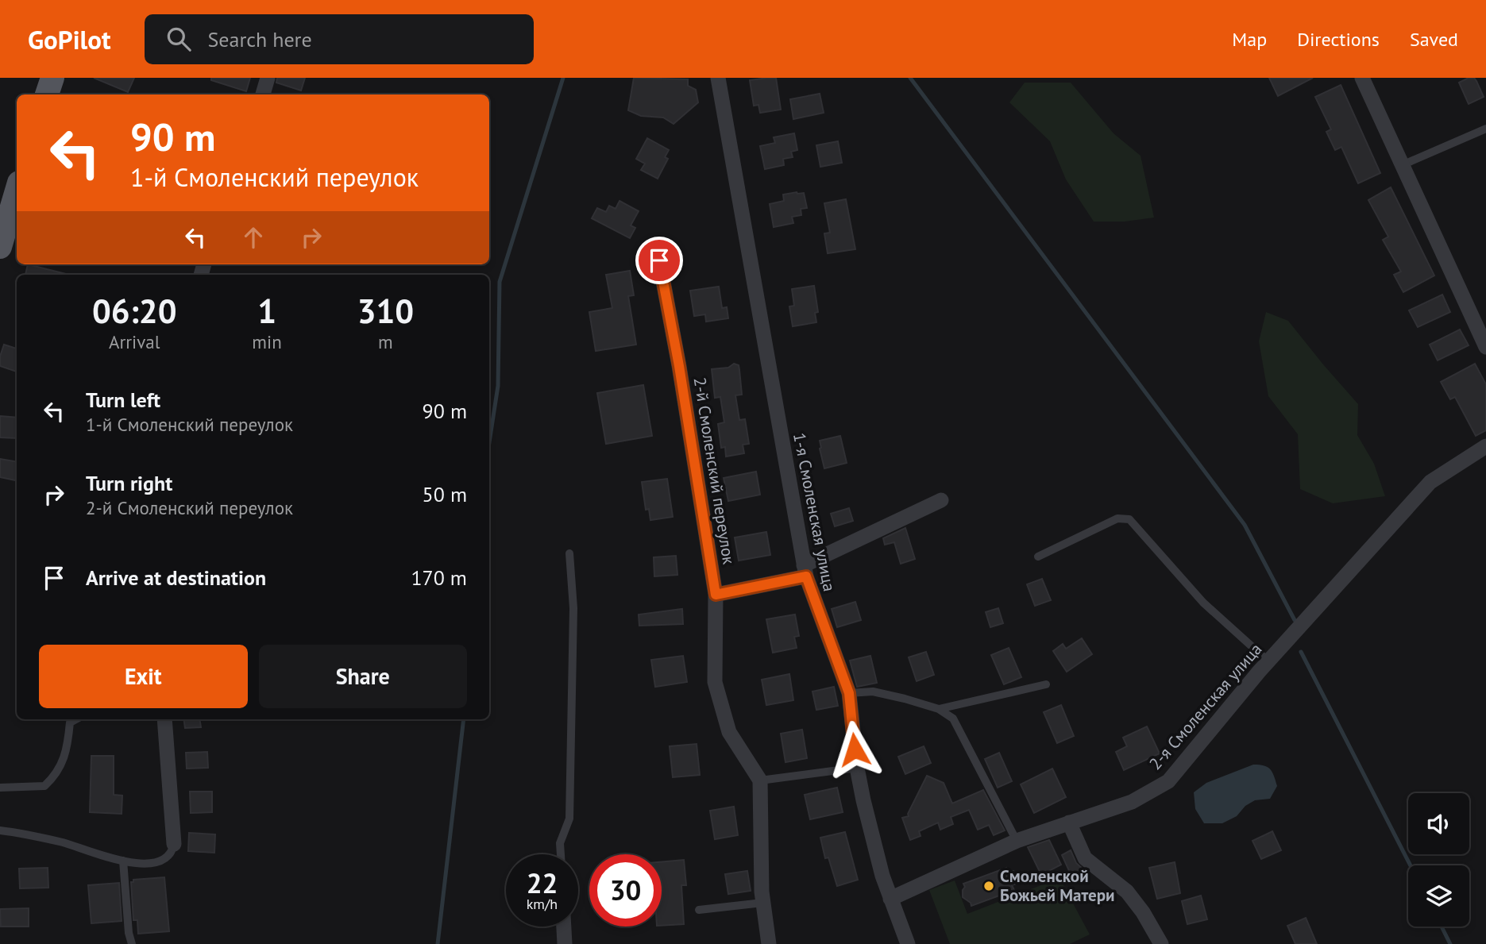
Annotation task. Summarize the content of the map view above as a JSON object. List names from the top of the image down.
{
  "streets": {
    "street": ["2-й Смоленский переулок", "1-я Смоленская улица", "2-я Смоленская улица"]
  },
  "crossings": [
    ["1-я Смоленская улица", "2-я Смоленская улица"]
  ],
  "places": ["Смоленской Божьей Матери"],
  "page": {
    "header": "GoPilot",
    "search": "Search here",
    "nav": ["Map", "Directions", "Saved"],
    "turn": ["90 m", "1-й Смоленский переулок"],
    "eta": [
      "06:20",
      "Arrival",
      "1",
      "min",
      "310",
      "m"
    ],
    "list": [
      {
        "name": "Turn left",
        "note": "1-й Смоленский переулок",
        "value": "90 m"
      },
      {
        "name": "Turn right",
        "note": "2-й Смоленский переулок",
        "value": "50 m"
      },
      {
        "name": "Arrive at destination",
        "value": "170 m"
      }
    ],
    "buttons": ["Exit", "Share"],
    "speed": "22 km/h",
    "limit": "30"
  }
}
